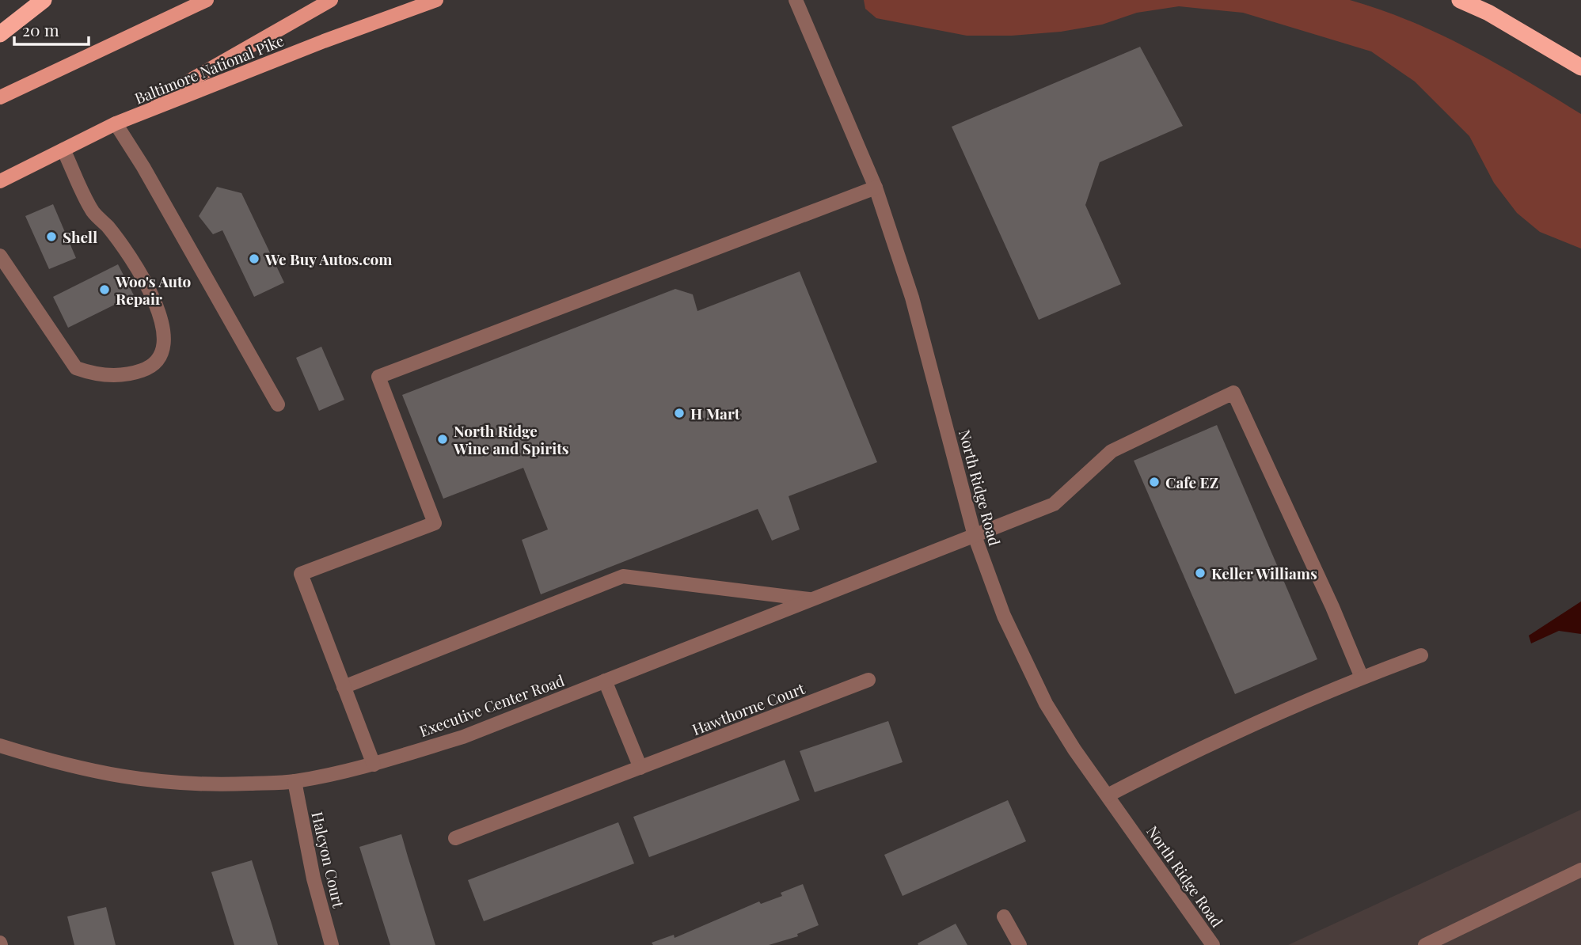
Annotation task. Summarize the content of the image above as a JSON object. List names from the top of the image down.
{
  "streets": {
    "main road": ["Baltimore National Pike"],
    "street": [
      "North Ridge Road",
      "Executive Center Road",
      "Hawthorne Court",
      "Halcyon Court"
    ]
  },
  "crossings": [
    ["North Ridge Road", "Executive Center Road"],
    ["Executive Center Road", "Halcyon Court"]
  ],
  "places": [
    "Shell",
    "We Buy Autos.com",
    "Woo's Auto Repair",
    "H Mart",
    "North Ridge Wine and Spirits",
    "Cafe EZ",
    "Keller Williams"
  ],
  "scale_bar": "20 m"
}
